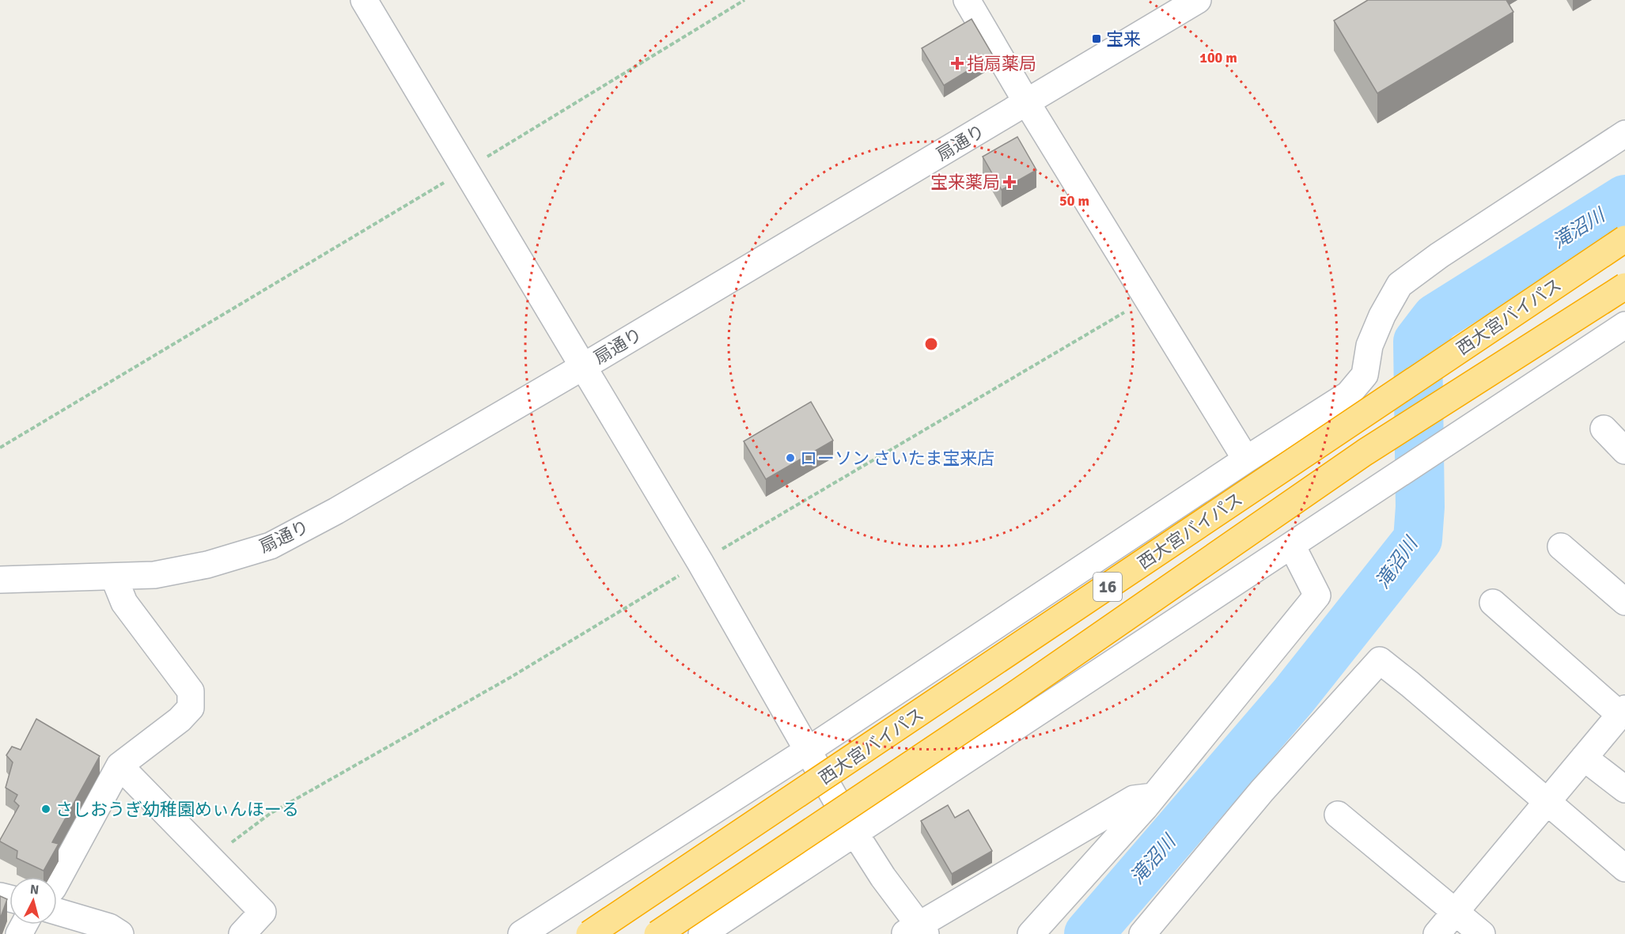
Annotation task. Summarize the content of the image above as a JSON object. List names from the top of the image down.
{
  "streets": {
    "highway": ["西大宮バイパス", "16"],
    "street": ["扇通り"]
  },
  "water": ["滝沼川"],
  "places": {
    "transit": ["宝来"],
    "health": ["指扇薬局", "宝来薬局"],
    "other": ["ローソン さいたま宝来店", "さしおうぎ幼稚園めぃんほーる"]
  },
  "north": "top",
  "rings": ["100 m", "50 m"]
}
